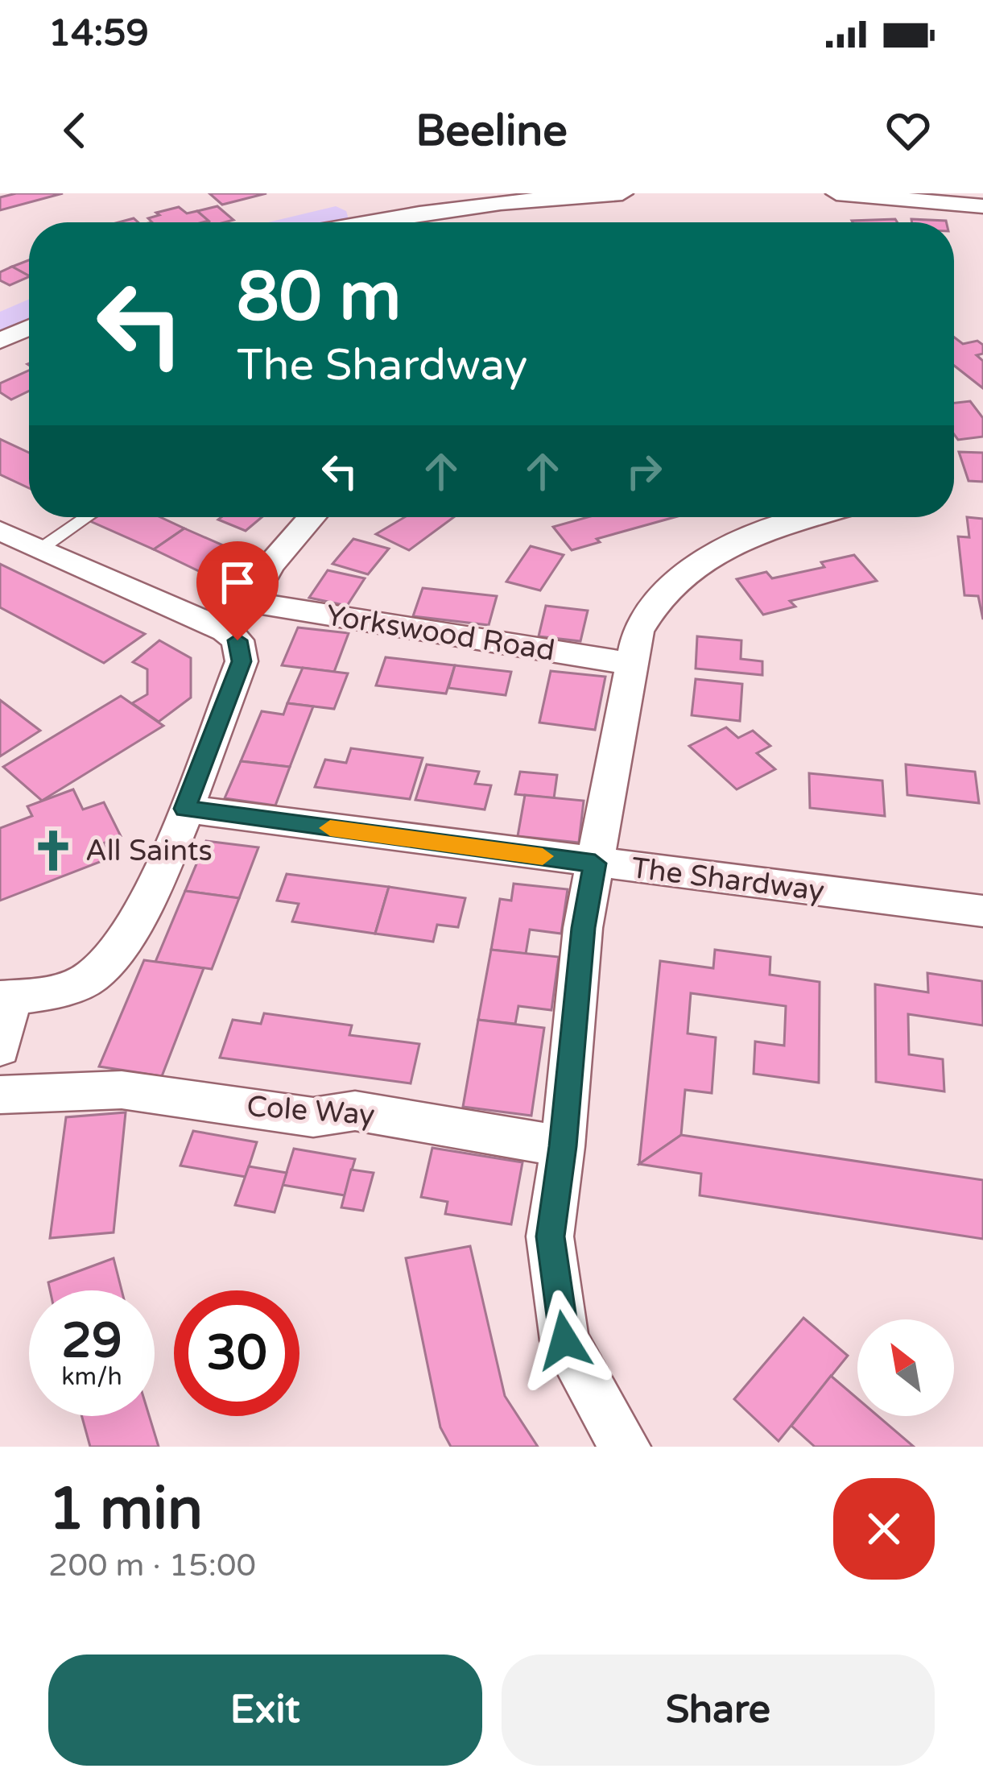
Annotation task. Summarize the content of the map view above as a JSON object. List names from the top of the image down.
{
  "streets": {
    "street": ["Yorkswood Road", "The Shardway", "Cole Way"]
  },
  "places": {
    "church": ["All Saints"]
  },
  "north": "top left",
  "page": {
    "status": "14:59",
    "header": "Beeline",
    "turn": ["80 m", "The Shardway"],
    "speed": "29 km/h",
    "limit": "30",
    "heading": ["1 min", "200 m · 15:00"],
    "buttons": ["Exit", "Share"]
  }
}
